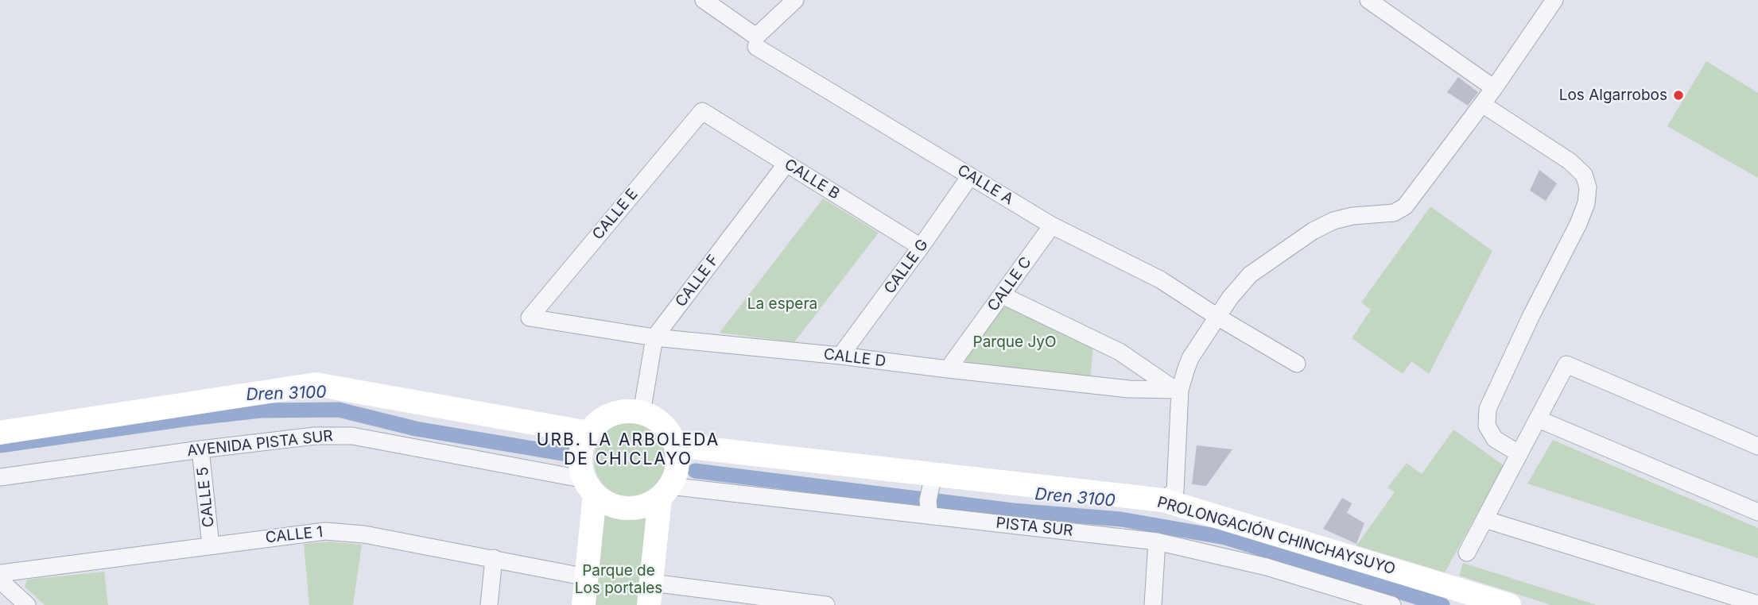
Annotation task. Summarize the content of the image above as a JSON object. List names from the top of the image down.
{
  "streets": {
    "street": [
      "CALLE B",
      "CALLE A",
      "CALLE E",
      "CALLE G",
      "CALLE F",
      "CALLE C",
      "CALLE D",
      "AVENIDA PISTA SUR",
      "CALLE 5",
      "PISTA SUR",
      "CALLE 1",
      "PROLONGACIÓN CHINCHAYSUYO"
    ]
  },
  "crossings": [
    ["CALLE B", "CALLE E"],
    ["CALLE B", "CALLE G"],
    ["CALLE B", "CALLE F"],
    ["CALLE A", "CALLE G"],
    ["CALLE A", "CALLE C"],
    ["CALLE E", "CALLE D"],
    ["CALLE G", "CALLE D"],
    ["CALLE F", "CALLE D"],
    ["CALLE F", "AVENIDA PISTA SUR"],
    ["CALLE F", "PISTA SUR"],
    ["CALLE F", "PROLONGACIÓN CHINCHAYSUYO"],
    ["CALLE C", "CALLE D"],
    ["AVENIDA PISTA SUR", "CALLE 5"],
    ["AVENIDA PISTA SUR", "PISTA SUR"],
    ["AVENIDA PISTA SUR", "PROLONGACIÓN CHINCHAYSUYO"],
    ["CALLE 5", "CALLE 1"],
    ["PISTA SUR", "PROLONGACIÓN CHINCHAYSUYO"]
  ],
  "districts": ["URB. LA ARBOLEDA DE CHICLAYO"],
  "water": ["Dren 3100"],
  "parks": ["La espera", "Parque JyO", "Parque de Los portales"],
  "places": ["Los Algarrobos"]
}
